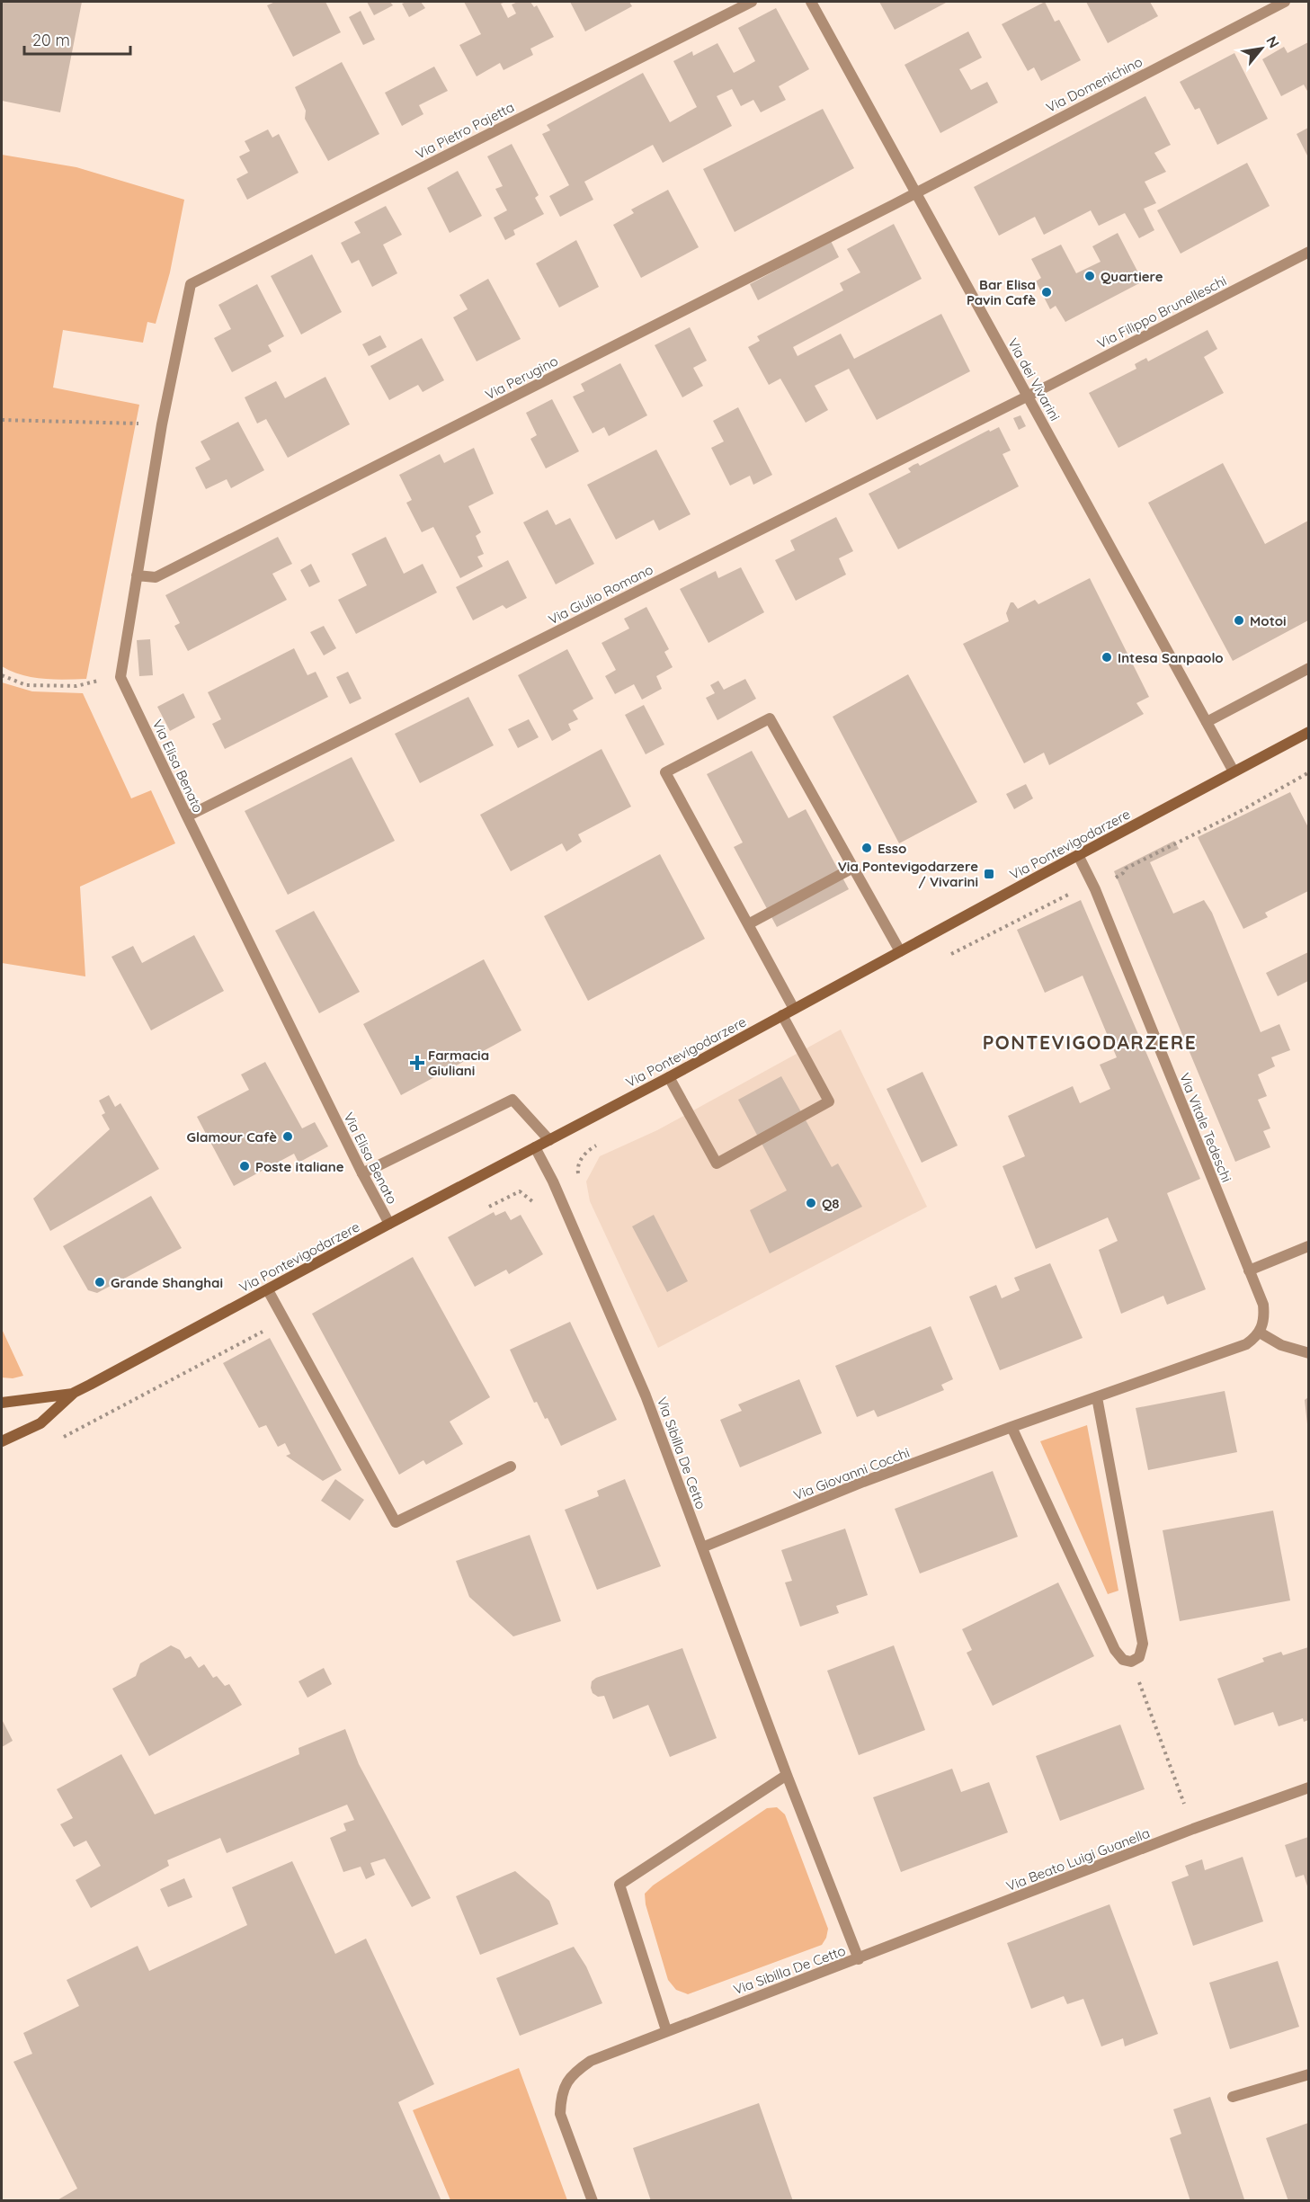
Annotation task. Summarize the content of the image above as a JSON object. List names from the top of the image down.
{
  "streets": {
    "main road": ["Via Pontevigodarzere"],
    "street": [
      "Via Domenichino",
      "Via Pietro Pajetta",
      "Via Filippo Brunelleschi",
      "Via Perugino",
      "Via dei Vivarini",
      "Via Giulio Romano",
      "Via Elisa Benato",
      "Via Vitale Tedeschi",
      "Via Sibilla De Cetto",
      "Via Giovanni Cocchi",
      "Via Beato Luigi Guanella"
    ]
  },
  "crossings": [
    ["Via Domenichino", "Via Perugino"],
    ["Via Domenichino", "Via dei Vivarini"],
    ["Via Filippo Brunelleschi", "Via dei Vivarini"],
    ["Via Filippo Brunelleschi", "Via Giulio Romano"],
    ["Via Perugino", "Via dei Vivarini"],
    ["Via dei Vivarini", "Via Giulio Romano"],
    ["Via dei Vivarini", "Via Pontevigodarzere"],
    ["Via Giulio Romano", "Via Elisa Benato"],
    ["Via Elisa Benato", "Via Pontevigodarzere"],
    ["Via Pontevigodarzere", "Via Vitale Tedeschi"],
    ["Via Pontevigodarzere", "Via Sibilla De Cetto"],
    ["Via Vitale Tedeschi", "Via Giovanni Cocchi"],
    ["Via Sibilla De Cetto", "Via Giovanni Cocchi"],
    ["Via Sibilla De Cetto", "Via Beato Luigi Guanella"]
  ],
  "districts": ["PONTEVIGODARZERE"],
  "places": {
    "other": [
      "Quartiere",
      "Bar Elisa Pavin Cafè",
      "Motoi",
      "Intesa Sanpaolo",
      "Esso",
      "Glamour Cafè",
      "Poste italiane",
      "Q8",
      "Grande Shanghai"
    ],
    "transit": ["Via Pontevigodarzere / Vivarini"],
    "health": ["Farmacia Giuliani"]
  },
  "scale_bar": "20 m",
  "north": "top right"
}
